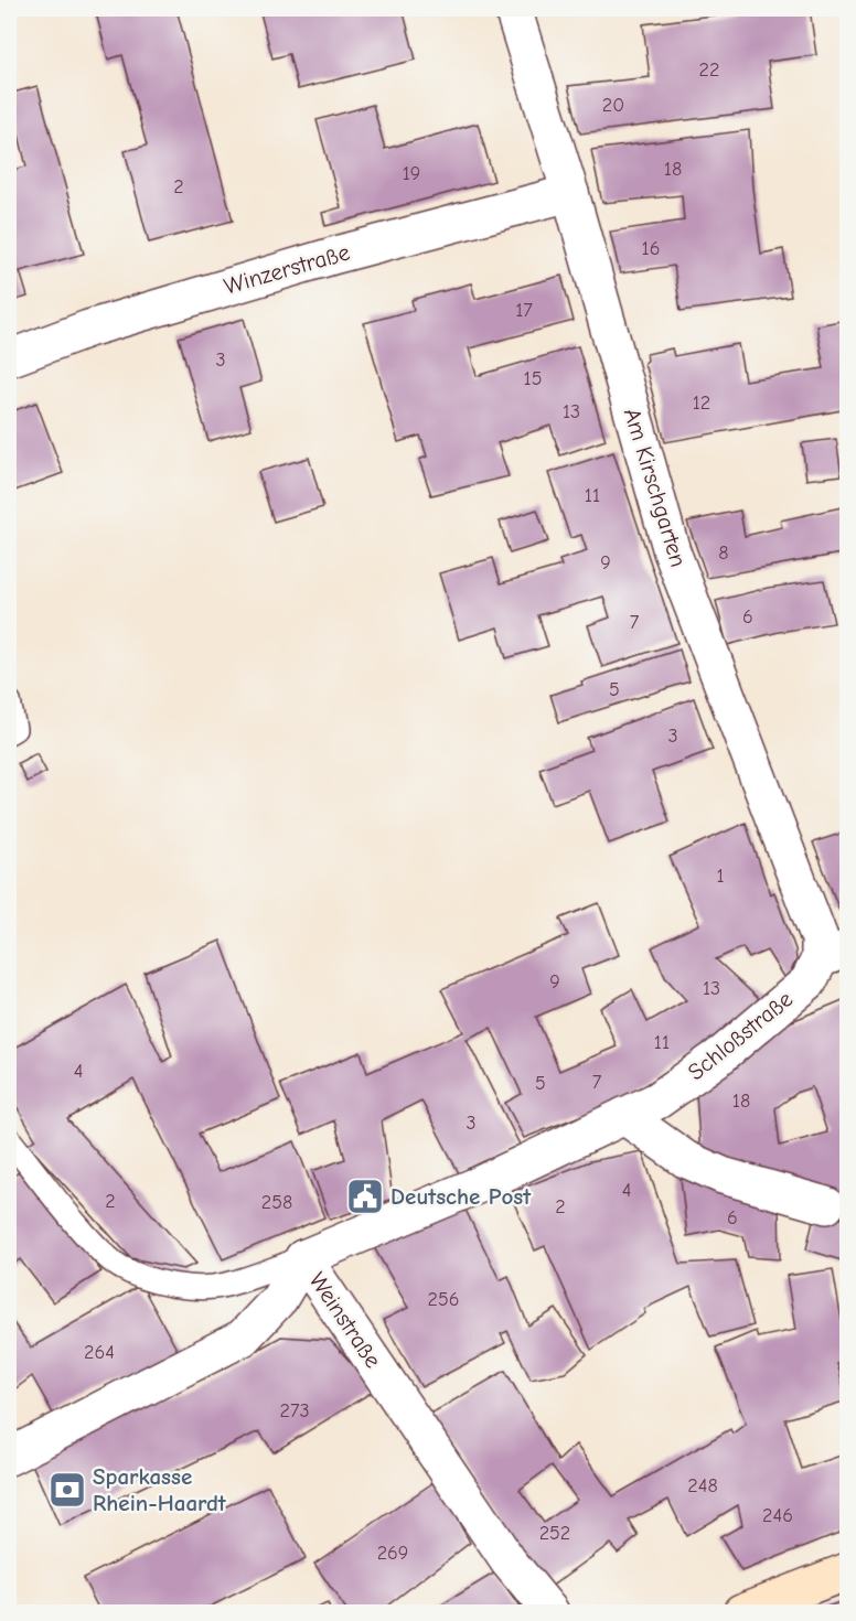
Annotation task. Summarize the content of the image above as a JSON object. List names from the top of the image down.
{
  "streets": {
    "street": [
      "Winzerstraße",
      "Am Kirschgarten",
      "Schloßstraße",
      "Weinstraße"
    ]
  },
  "crossings": [
    ["Winzerstraße", "Am Kirschgarten"],
    ["Am Kirschgarten", "Schloßstraße"],
    ["Schloßstraße", "Weinstraße"]
  ],
  "places": {
    "public building": ["Deutsche Post"],
    "bank": ["Sparkasse Rhein-Haardt"]
  },
  "house_numbers": [
    "22",
    "20",
    "18",
    "19",
    "2",
    "16",
    "17",
    "3",
    "15",
    "12",
    "13",
    "11",
    "8",
    "9",
    "6",
    "7",
    "5",
    "3",
    "1",
    "9",
    "13",
    "11",
    "4",
    "7",
    "5",
    "18",
    "3",
    "4",
    "2",
    "258",
    "2",
    "6",
    "256",
    "264",
    "273",
    "248",
    "246",
    "252",
    "269"
  ]
}
